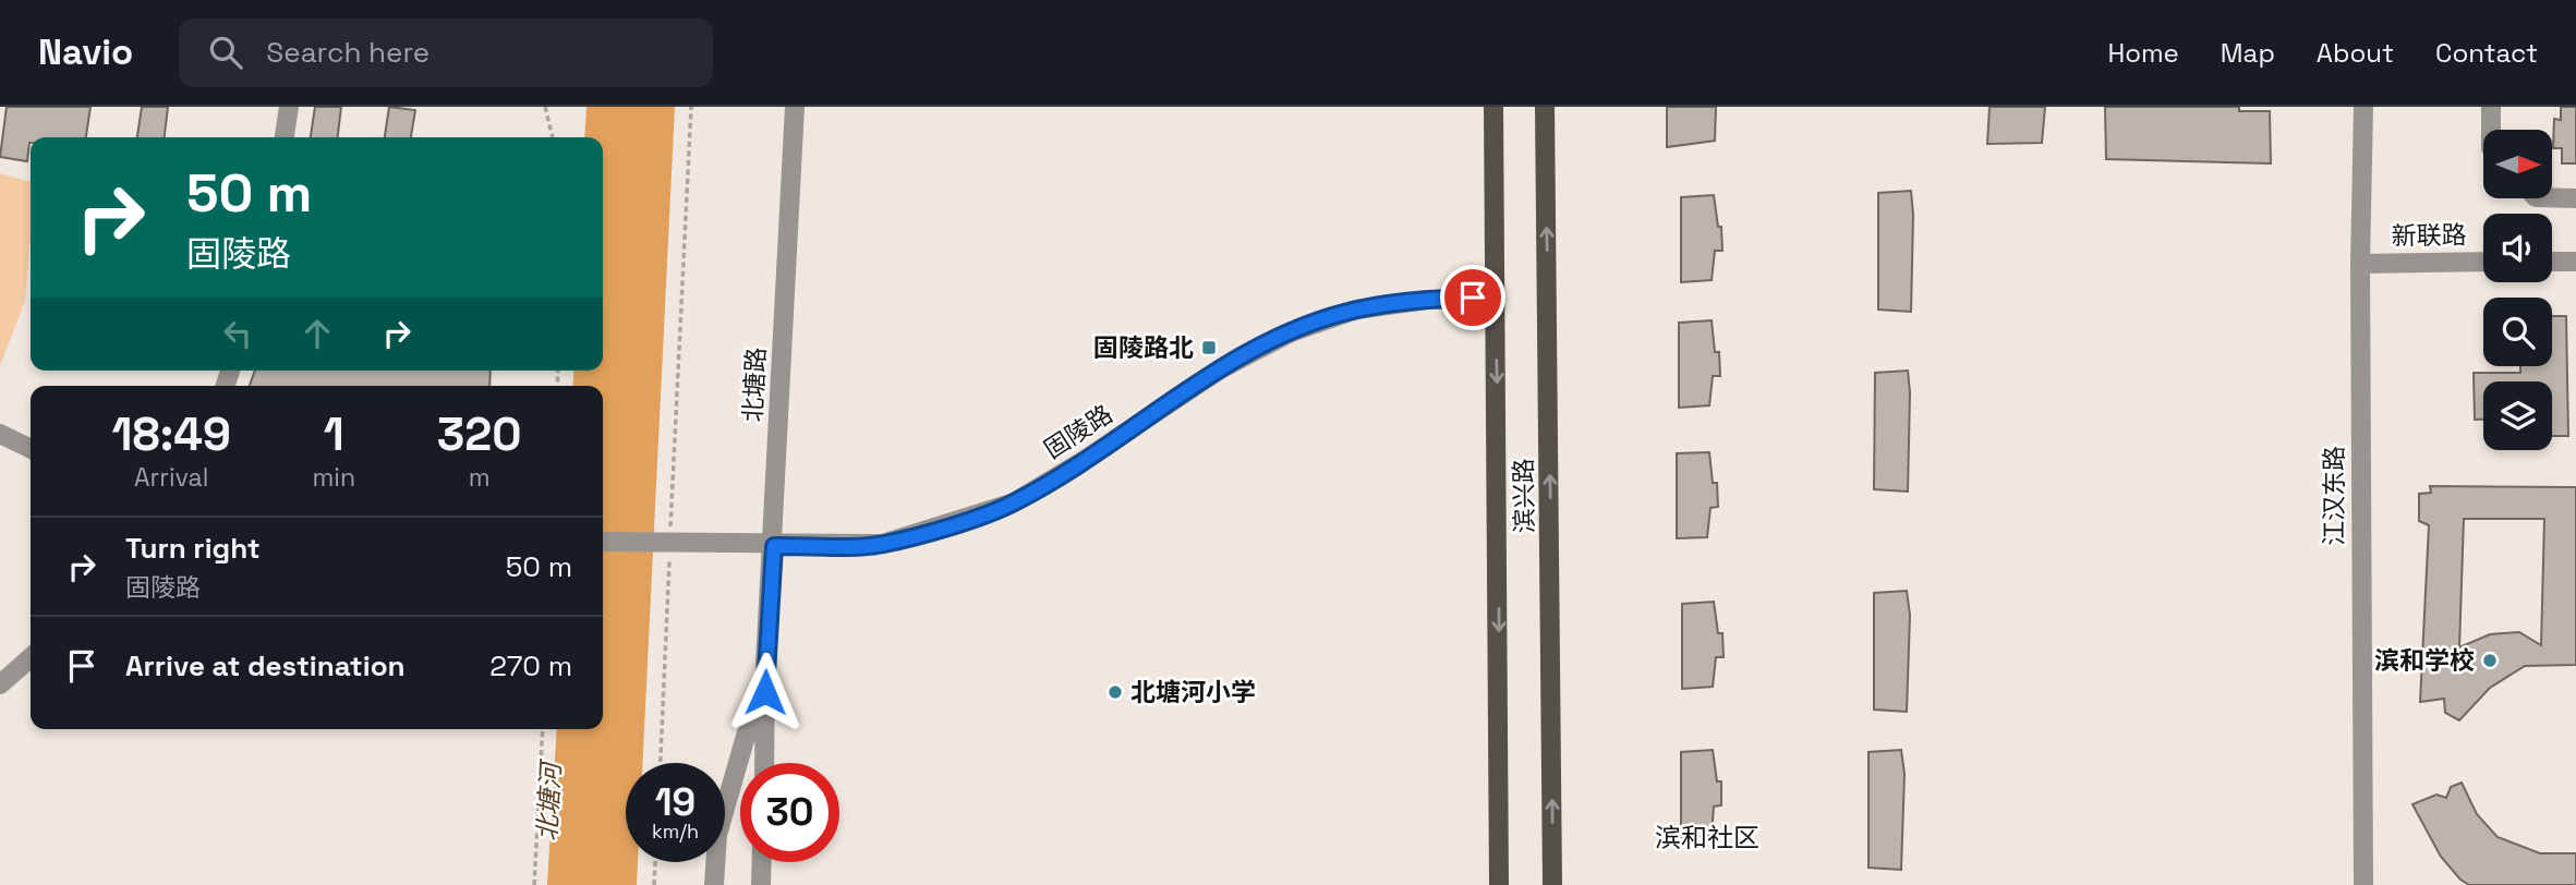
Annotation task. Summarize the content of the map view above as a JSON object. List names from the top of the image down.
{
  "streets": {
    "main road": ["滨兴路"],
    "street": [
      "新联路",
      "北塘路",
      "固陵路",
      "江汉东路"
    ]
  },
  "crossings": [
    ["新联路", "江汉东路"],
    ["北塘路", "固陵路"],
    ["固陵路", "滨兴路"]
  ],
  "districts": ["滨和社区"],
  "water": ["北塘河"],
  "places": {
    "transit": ["固陵路北"],
    "other": ["滨和学校", "北塘河小学"]
  },
  "north": "right",
  "page": {
    "header": "Navio",
    "search": "Search here",
    "nav": [
      "Home",
      "Map",
      "About",
      "Contact"
    ],
    "turn": ["50 m", "固陵路"],
    "eta": [
      "18:49",
      "Arrival",
      "1",
      "min",
      "320",
      "m"
    ],
    "list": [
      {
        "name": "Turn right",
        "note": "固陵路",
        "value": "50 m"
      },
      {
        "name": "Arrive at destination",
        "value": "270 m"
      }
    ],
    "speed": "19 km/h",
    "limit": "30"
  }
}
